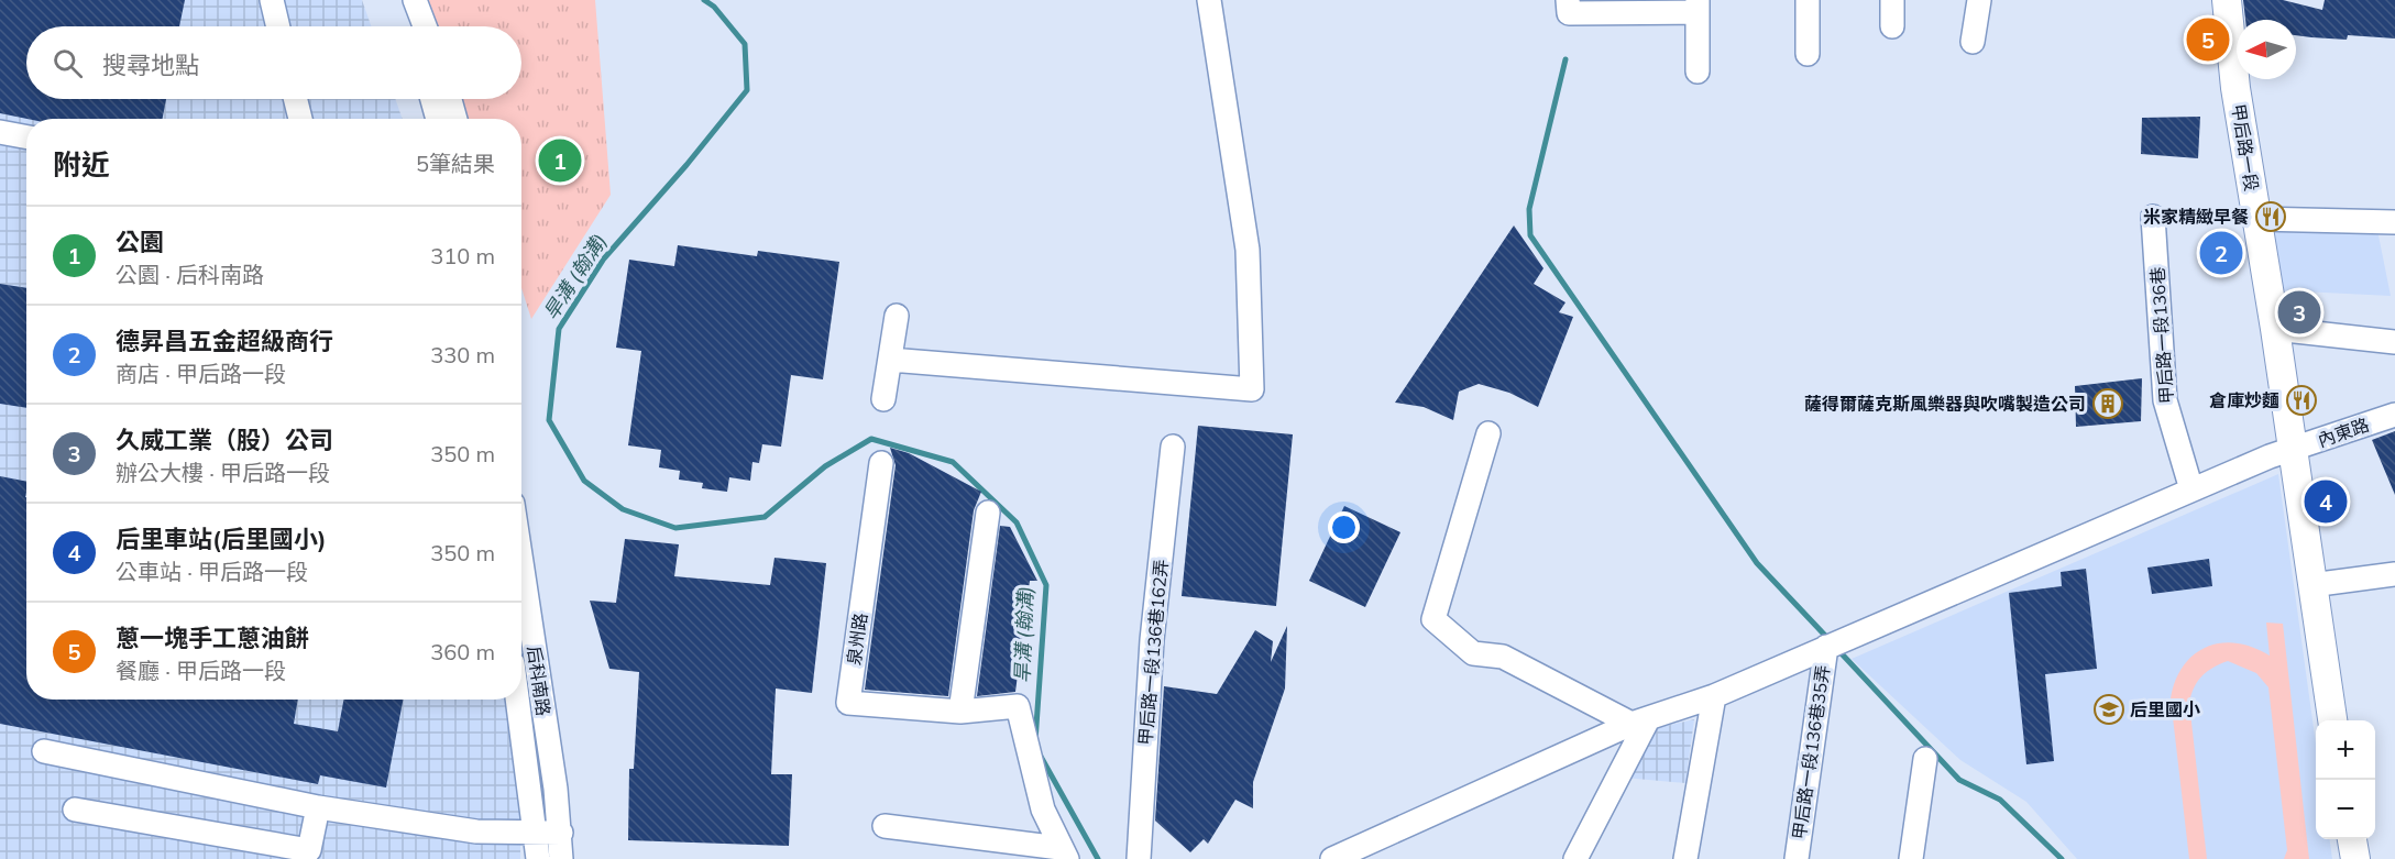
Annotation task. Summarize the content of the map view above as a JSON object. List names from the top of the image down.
{
  "streets": {
    "main road": ["甲后路一段"],
    "street": [
      "甲后路一段136巷",
      "內東路",
      "泉州路",
      "甲后路一段136巷162弄",
      "后科南路",
      "甲后路一段136巷35弄"
    ]
  },
  "crossings": [
    ["甲后路一段", "內東路"],
    ["甲后路一段136巷", "內東路"],
    ["內東路", "甲后路一段136巷35弄"]
  ],
  "water": ["旱溝 (翰溝)"],
  "places": {
    "restaurant": ["米家精緻早餐", "倉庫炒麵"],
    "building": ["薩得爾薩克斯風樂器與吹嘴製造公司"],
    "school or university": ["后里國小"]
  },
  "north": "left",
  "page": {
    "pins": [
      "5",
      "1",
      "2",
      "3",
      "4"
    ],
    "search": "搜尋地點",
    "heading": ["附近", "5筆結果"],
    "list": [
      {
        "mark": "1",
        "name": "公園",
        "note": "公園 · 后科南路",
        "value": "310 m"
      },
      {
        "mark": "2",
        "name": "德昇昌五金超級商行",
        "note": "商店 · 甲后路一段",
        "value": "330 m"
      },
      {
        "mark": "3",
        "name": "久威工業（股）公司",
        "note": "辦公大樓 · 甲后路一段",
        "value": "350 m"
      },
      {
        "mark": "4",
        "name": "后里車站(后里國小)",
        "note": "公車站 · 甲后路一段",
        "value": "350 m"
      },
      {
        "mark": "5",
        "name": "蔥一塊手工蔥油餅",
        "note": "餐廳 · 甲后路一段",
        "value": "360 m"
      }
    ],
    "map_buttons": ["+", "−"]
  }
}
